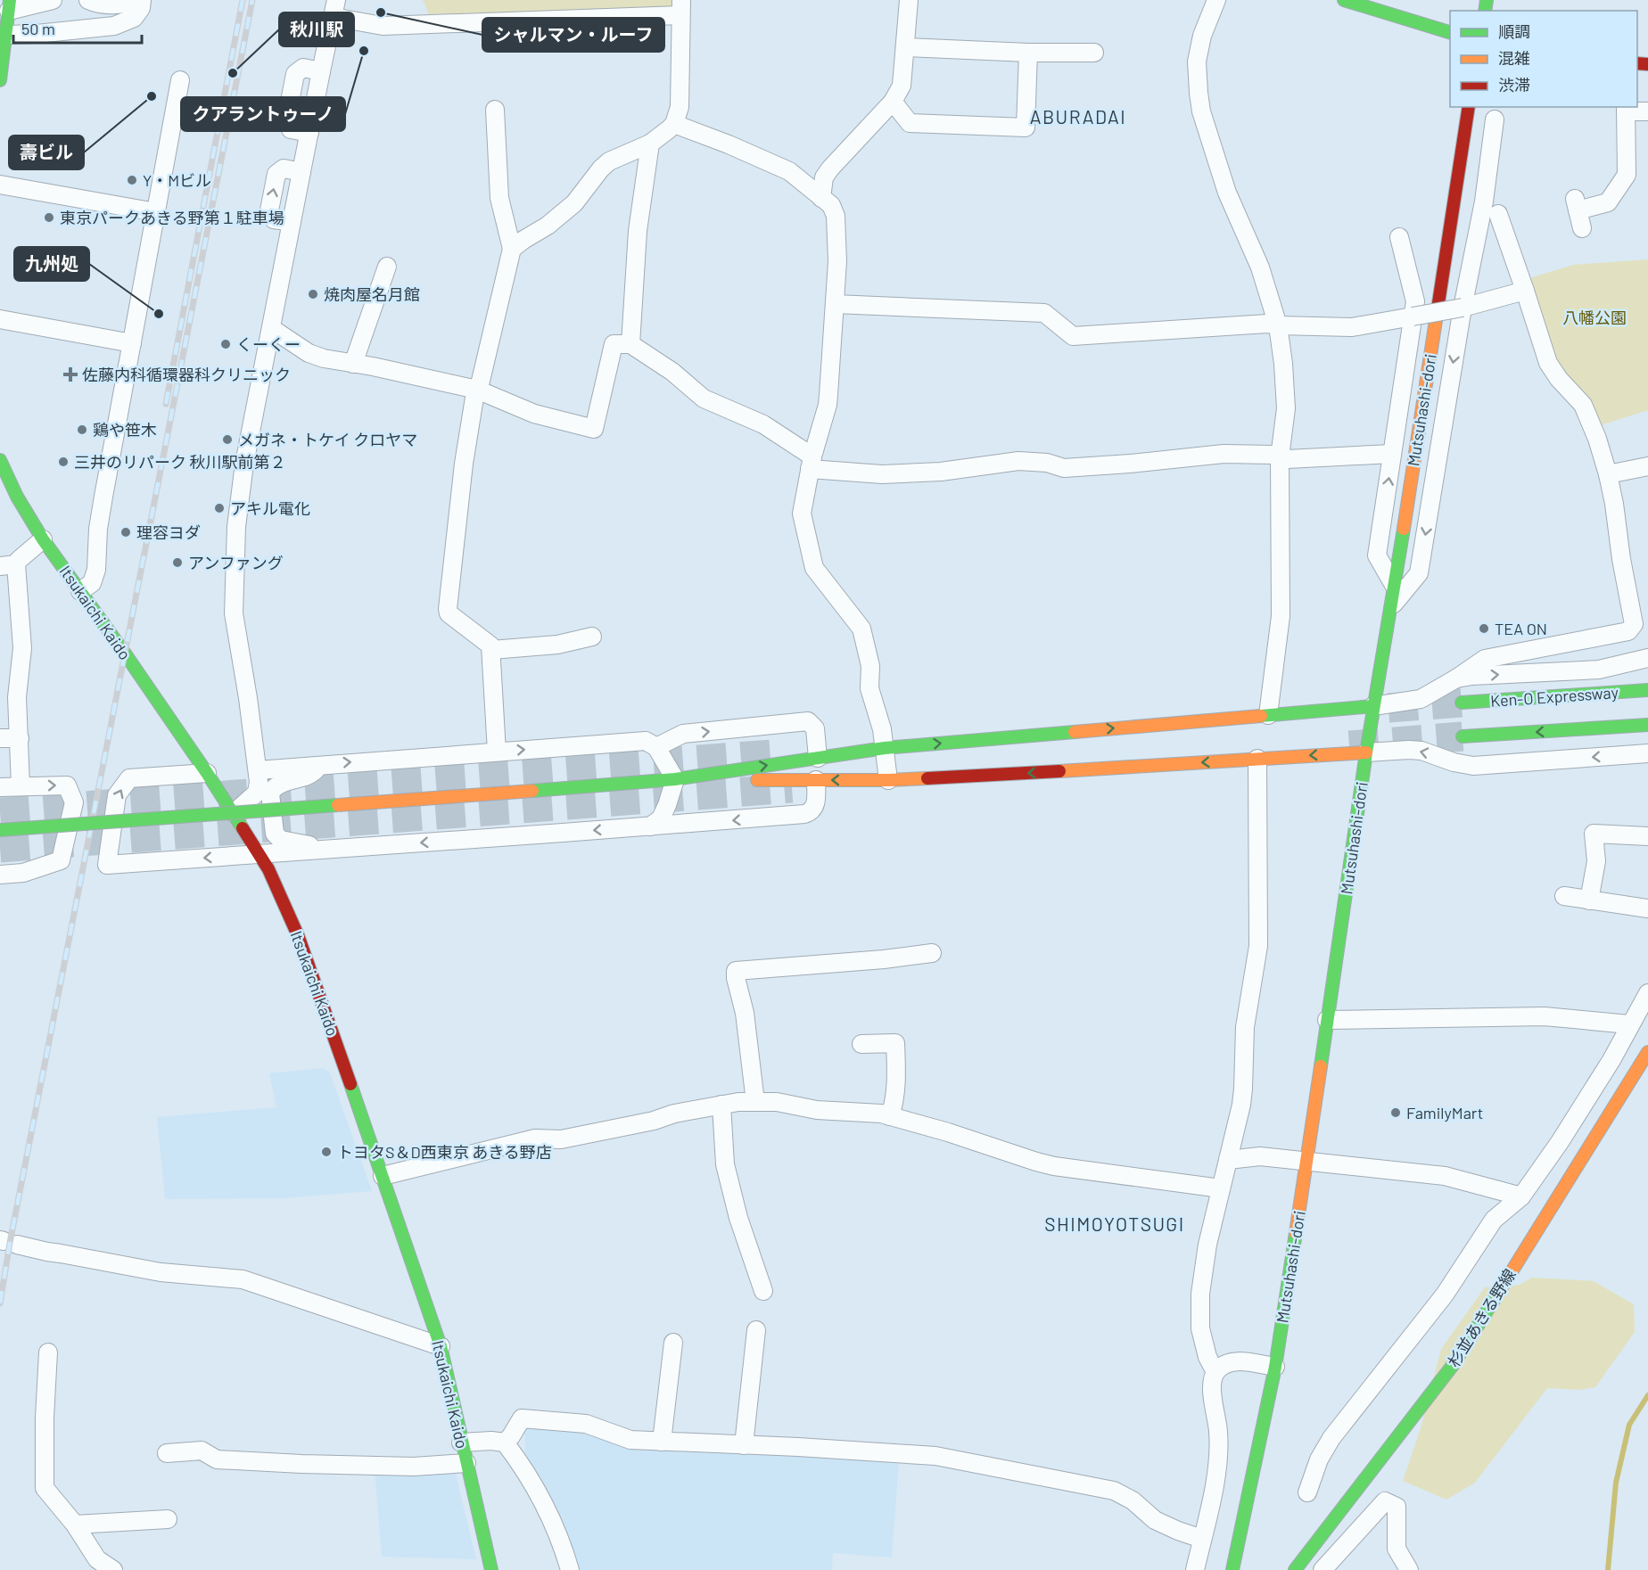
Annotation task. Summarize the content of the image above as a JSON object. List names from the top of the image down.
{
  "streets": {
    "main road": [
      "Mutsuhashi-dori",
      "Itsukaichi Kaido",
      "Ken-O Expressway",
      "杉並あきる野線"
    ]
  },
  "districts": ["ABURADAI", "SHIMOYOTSUGI"],
  "parks": ["八幡公園"],
  "places": {
    "other": [
      "シャルマン・ルーフ",
      "クアラントゥーノ",
      "秋川駅",
      "壽ビル",
      "Y・Mビル",
      "東京パークあきる野第１駐車場",
      "焼肉屋名月館",
      "九州処",
      "くーくー",
      "鶏や笹木",
      "メガネ・トケイ クロヤマ",
      "三井のリパーク 秋川駅前第２",
      "アキル電化",
      "理容ヨダ",
      "アンファング",
      "TEA ON",
      "FamilyMart",
      "トヨタS＆D西東京 あきる野店"
    ],
    "health": ["佐藤内科循環器科クリニック"]
  },
  "legend": ["順調", "混雑", "渋滞"],
  "scale_bar": "50 m"
}
